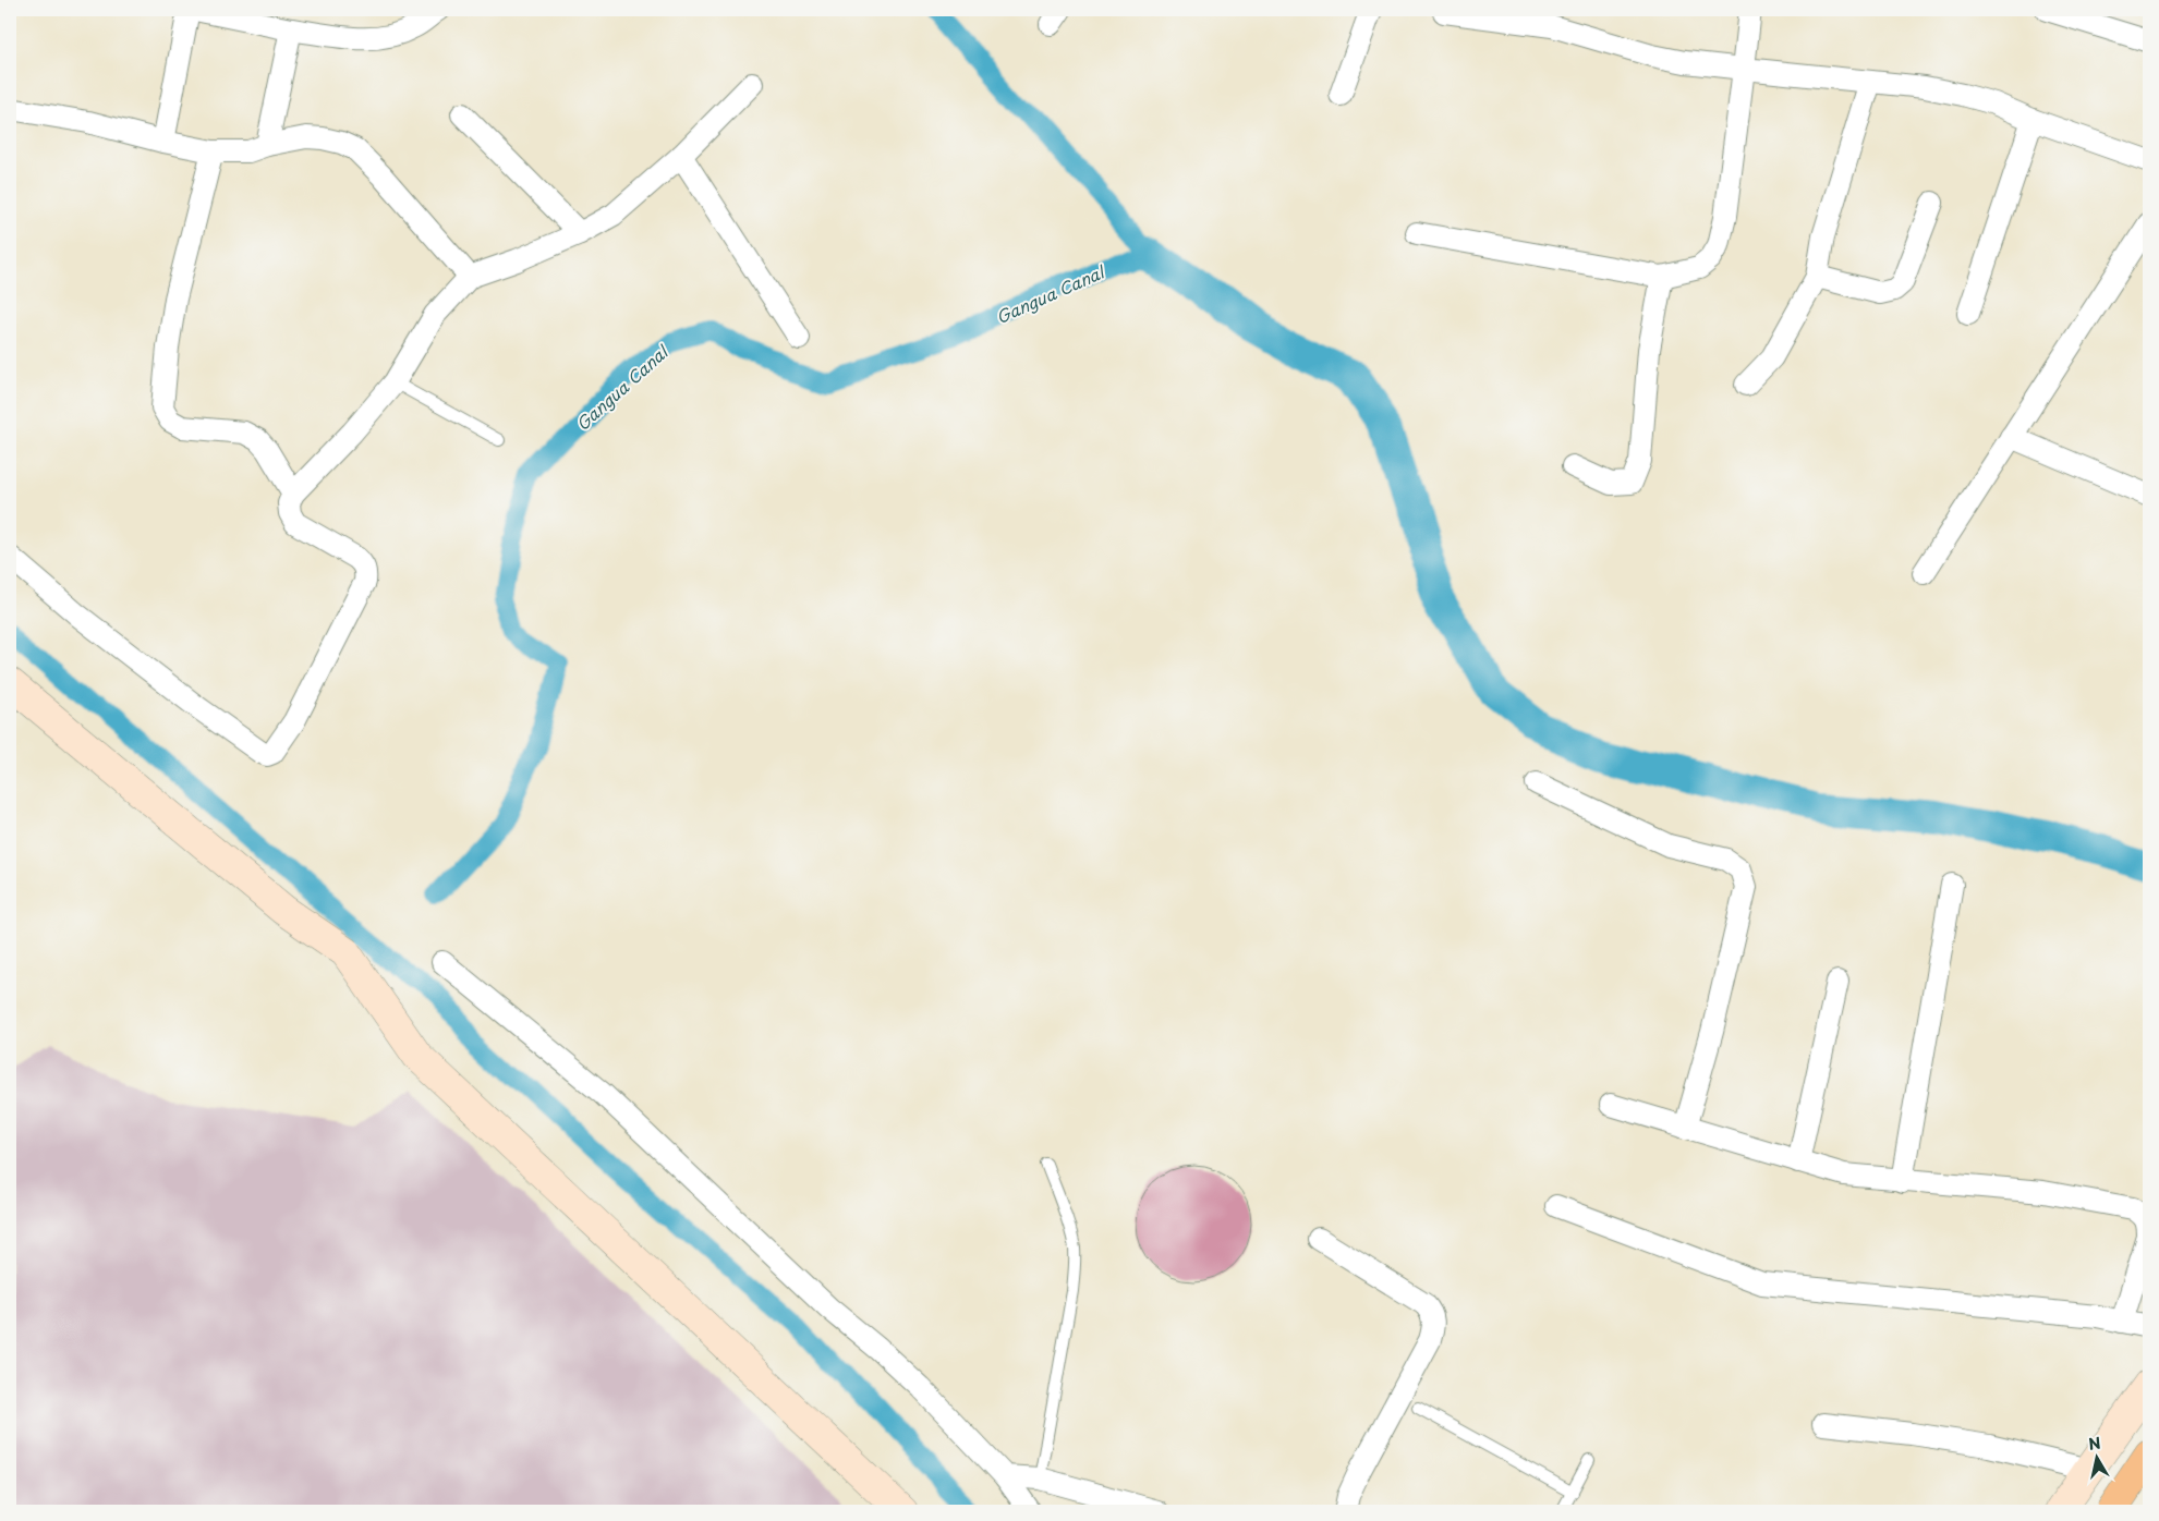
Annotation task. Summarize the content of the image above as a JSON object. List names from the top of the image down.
{
  "water": ["Gangua Canal"],
  "north": "top"
}
